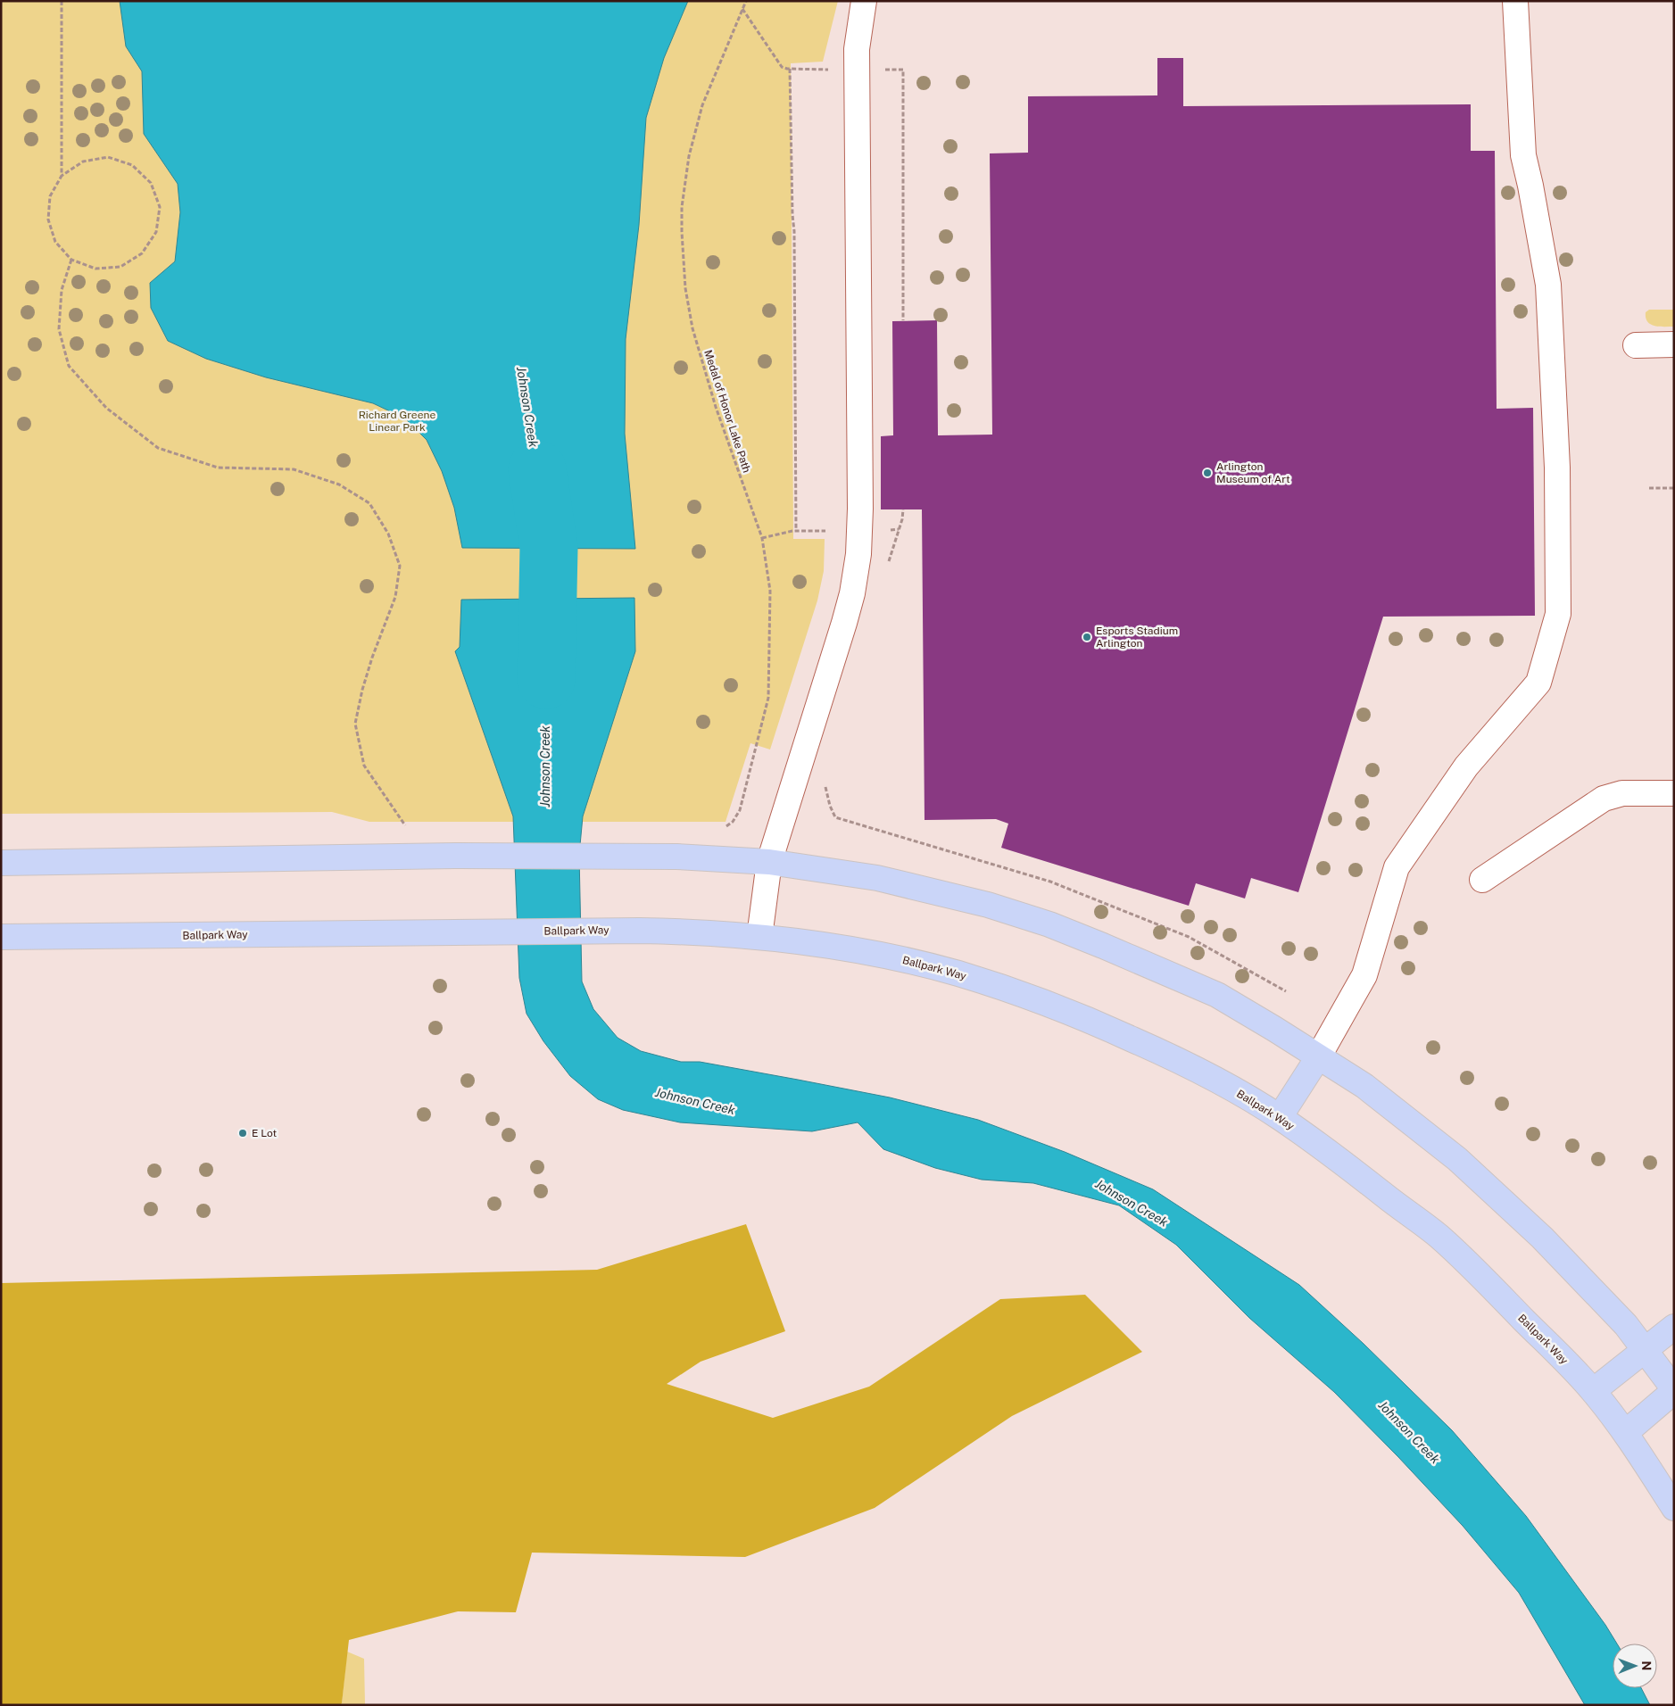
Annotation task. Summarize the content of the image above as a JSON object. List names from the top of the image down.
{
  "streets": {
    "main road": ["Ballpark Way"],
    "path": ["Medal of Honor Lake Path"]
  },
  "water": ["Johnson Creek"],
  "parks": ["Richard Greene Linear Park"],
  "places": ["Arlington Museum of Art", "Esports Stadium Arlington", "E Lot"],
  "north": "right"
}
